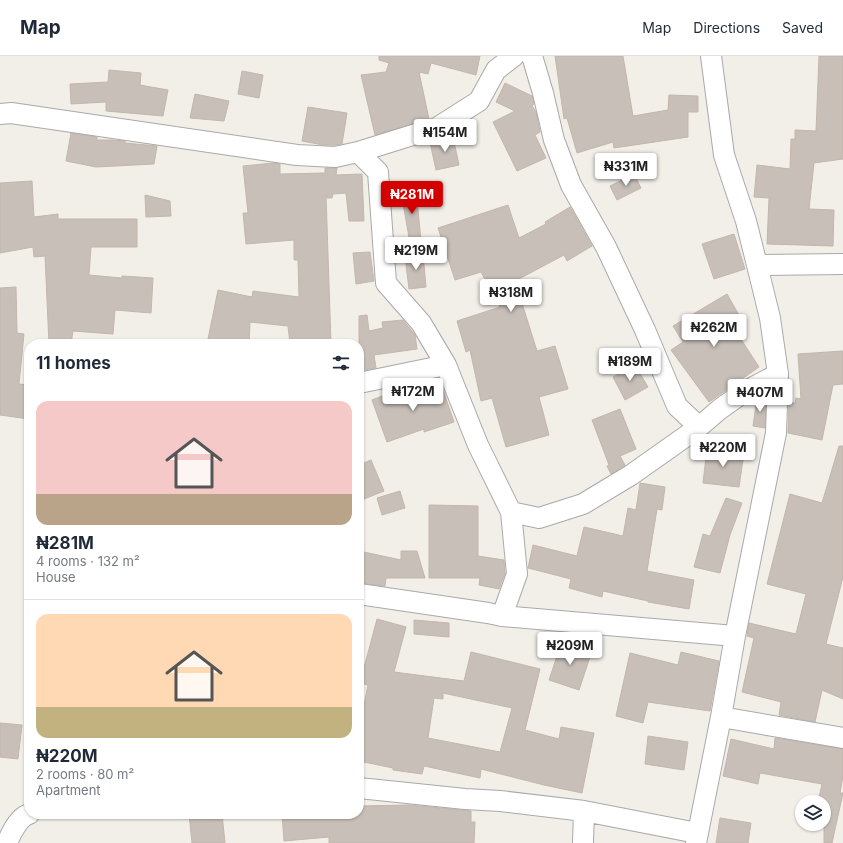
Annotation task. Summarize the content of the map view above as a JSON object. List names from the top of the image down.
{
  "page": {
    "header": "Map",
    "nav": ["Map", "Directions", "Saved"],
    "price": [
      "₦154M",
      "₦331M",
      "₦281M",
      "₦219M",
      "₦318M",
      "₦262M",
      "₦189M",
      "₦172M",
      "₦407M",
      "₦220M",
      "₦209M"
    ],
    "heading": "11 homes",
    "list": [
      {
        "name": "₦281M",
        "note": "4 rooms · 132 m² · House"
      },
      {
        "name": "₦220M",
        "note": "2 rooms · 80 m² · Apartment"
      }
    ]
  }
}
